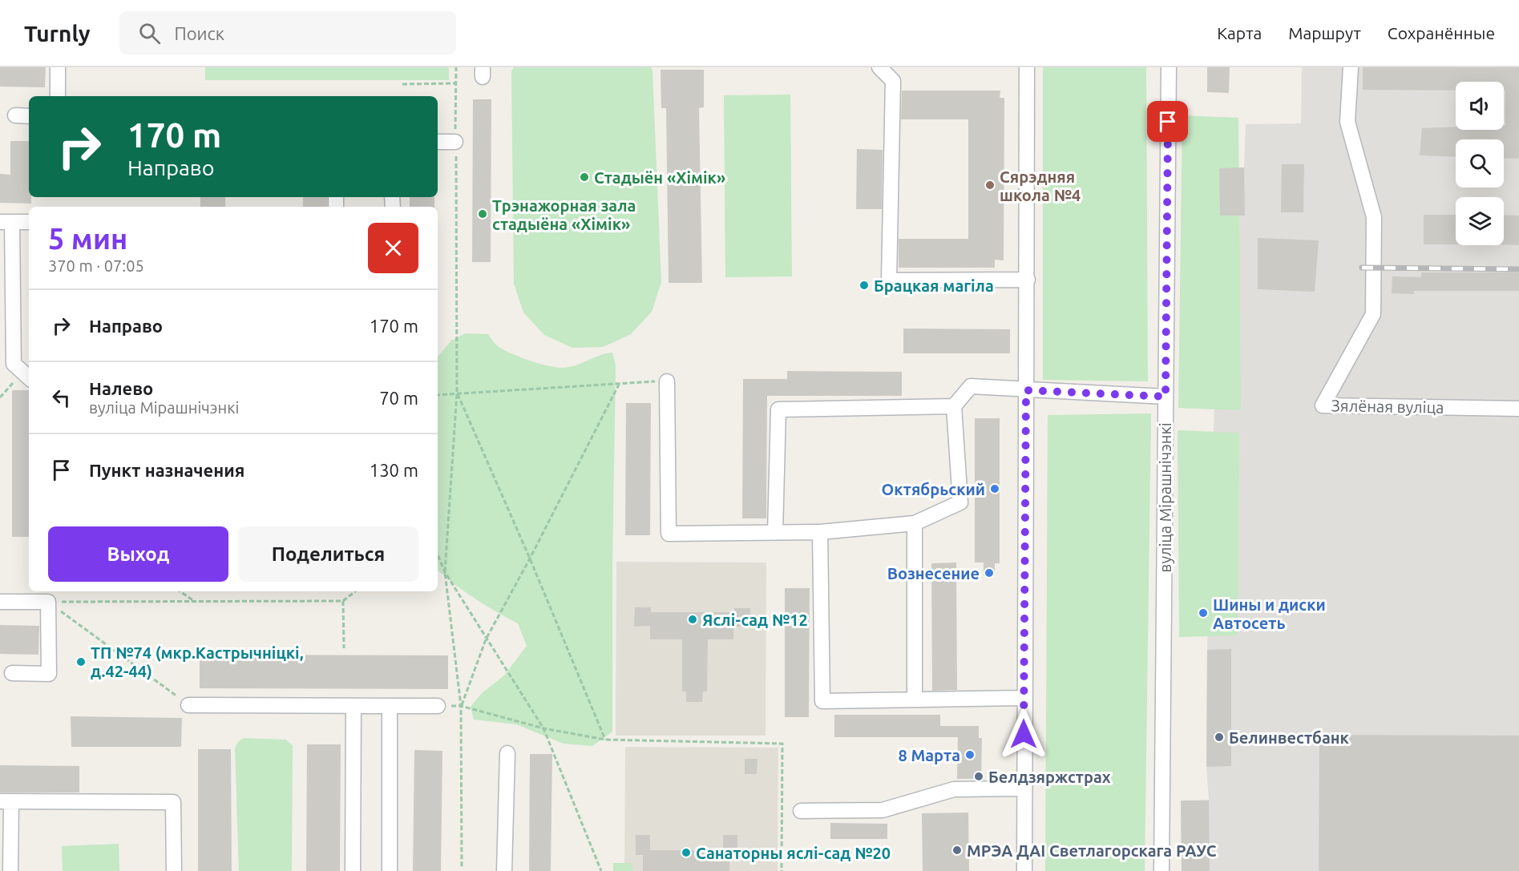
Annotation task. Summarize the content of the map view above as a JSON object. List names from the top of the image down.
{
  "streets": {
    "street": ["Зялёная вуліца", "вуліца Мірашнічэнкі"]
  },
  "places": [
    "Стадыён «Хімік»",
    "Сярэдняя школа №4",
    "Трэнажорная зала стадыёна «Хімік»",
    "Брацкая магіла",
    "Октябрьский",
    "Вознесение",
    "Шины и диски Автосеть",
    "Яслі-сад №12",
    "ТП №74 (мкр.Кастрычніцкі, д.42-44)",
    "Белинвестбанк",
    "8 Марта",
    "Белдзяржстрах",
    "МРЭА ДАІ Светлагорскага РАУС",
    "Санаторны яслі-сад №20"
  ],
  "page": {
    "header": "Turnly",
    "search": "Поиск",
    "nav": ["Карта", "Маршрут", "Сохранённые"],
    "turn": ["170 m", "Направо"],
    "heading": ["5 мин", "370 m · 07:05"],
    "list": [
      {
        "name": "Направо",
        "value": "170 m"
      },
      {
        "name": "Налево",
        "note": "вуліца Мірашнічэнкі",
        "value": "70 m"
      },
      {
        "name": "Пункт назначения",
        "value": "130 m"
      }
    ],
    "buttons": ["Выход", "Поделиться"]
  }
}
